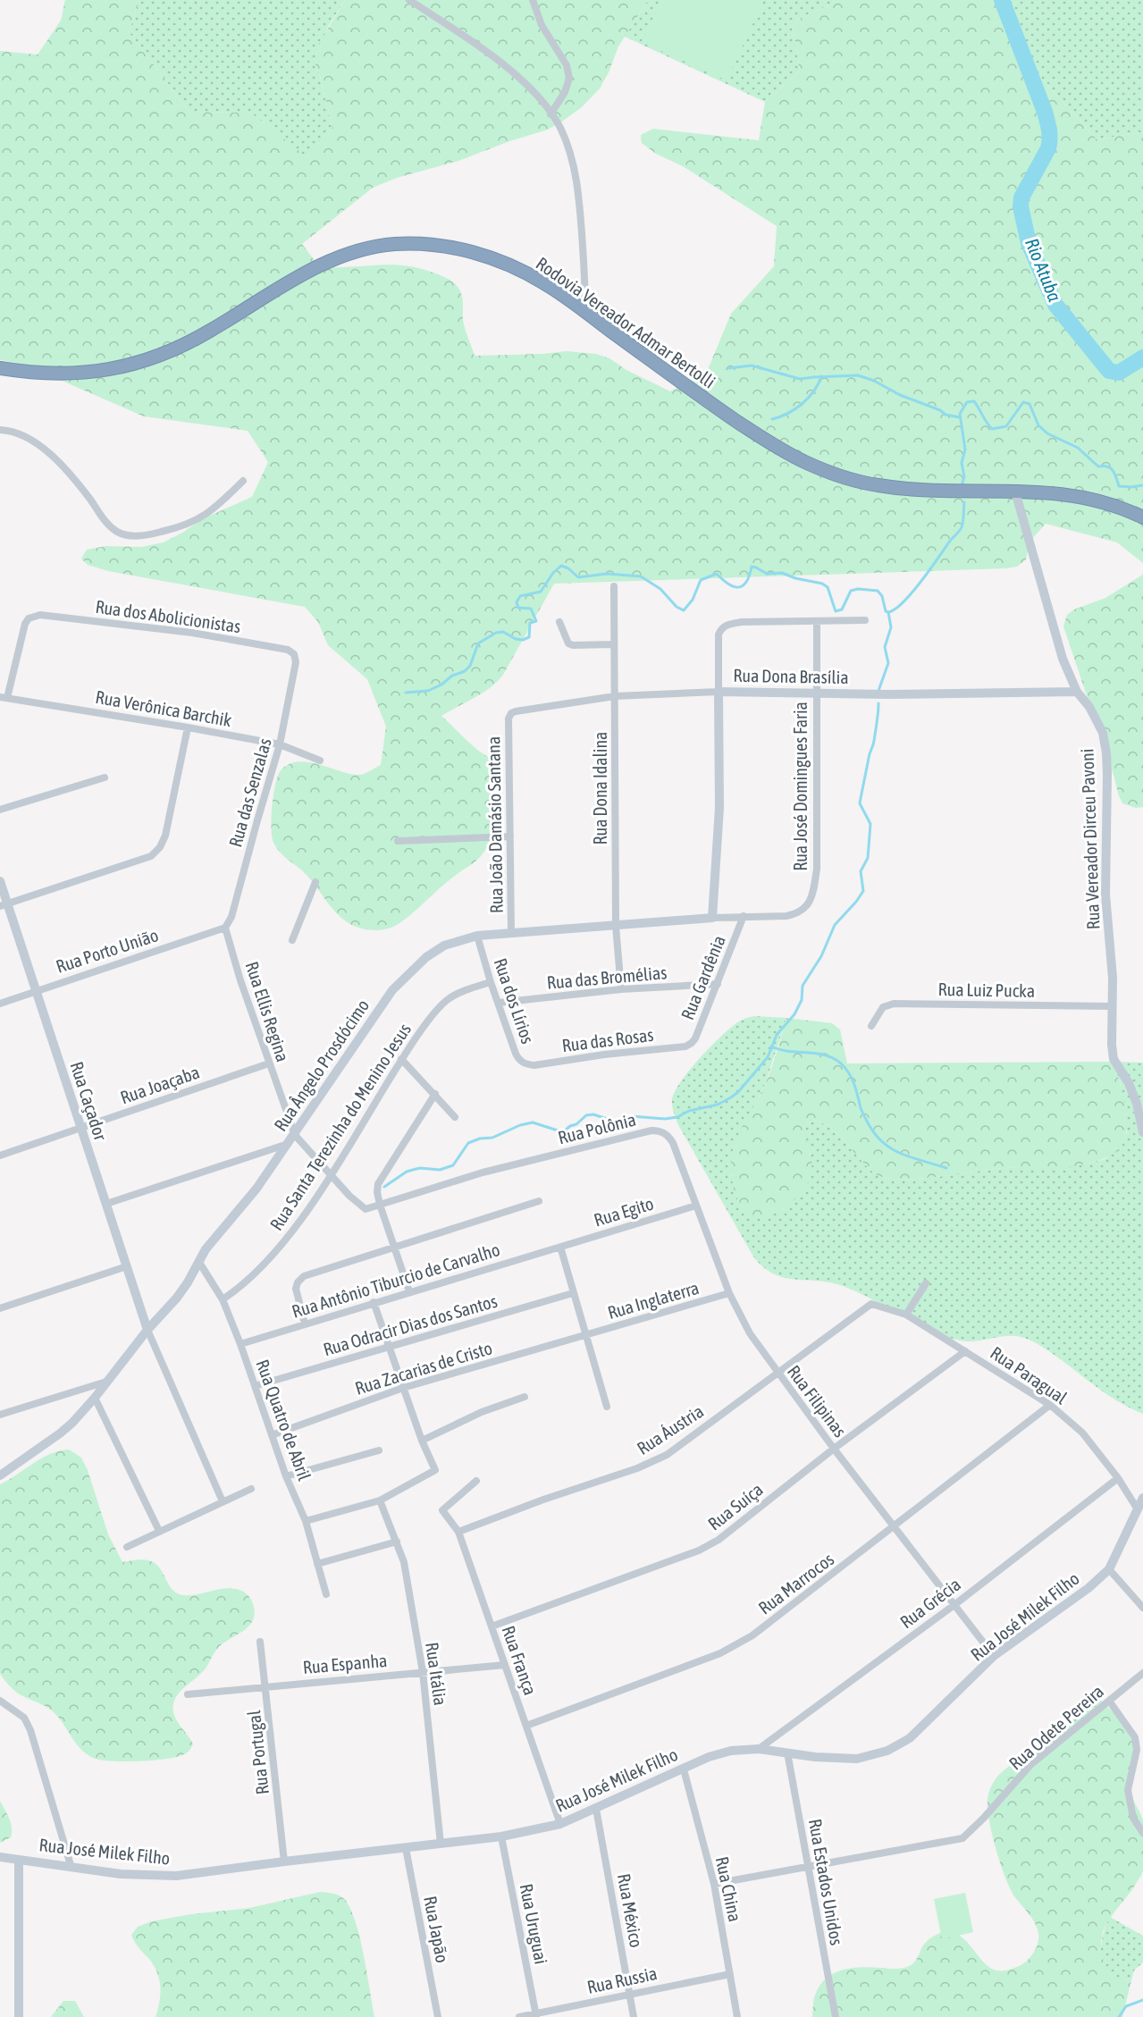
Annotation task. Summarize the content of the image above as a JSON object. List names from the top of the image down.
{
  "streets": {
    "highway": ["Rodovia Vereador Admar Bertolli"],
    "street": [
      "Rua dos Abolicionistas",
      "Rua Dona Brasília",
      "Rua Verônica Barchik",
      "Rua José Domingues Faria",
      "Rua Dona Idalina",
      "Rua das Senzalas",
      "Rua João Damásio Santana",
      "Rua Vereador Dirceu Pavoni",
      "Rua Porto União",
      "Rua das Bromélias",
      "Rua Gardênia",
      "Rua Luiz Pucka",
      "Rua dos Lírios",
      "Rua Ellis Regina",
      "Rua das Rosas",
      "Rua Ângelo Prosdócimo",
      "Rua Joaçaba",
      "Rua Caçador",
      "Rua Santa Terezinha do Menino Jesus",
      "Rua Polônia",
      "Rua Egito",
      "Rua Antônio Tiburcio de Carvalho",
      "Rua Inglaterra",
      "Rua Odracir Dias dos Santos",
      "Rua Zacarias de Cristo",
      "Rua Paragual",
      "Rua Filipinas",
      "Rua Quatro de Abril",
      "Rua Áustria",
      "Rua Suíça",
      "Rua Marrocos",
      "Rua Grécia",
      "Rua José Milek Filho",
      "Rua França",
      "Rua Espanha",
      "Rua Itália",
      "Rua Odete Pereira",
      "Rua Portugal",
      "Rua Estados Unidos",
      "Rua China",
      "Rua México",
      "Rua Uruguai",
      "Rua Japão",
      "Rua Russia"
    ]
  },
  "crossings": [
    ["Rodovia Vereador Admar Bertolli", "Rua Vereador Dirceu Pavoni"],
    ["Rua dos Abolicionistas", "Rua Verônica Barchik"],
    ["Rua dos Abolicionistas", "Rua das Senzalas"],
    ["Rua Dona Brasília", "Rua José Domingues Faria"],
    ["Rua Dona Brasília", "Rua Dona Idalina"],
    ["Rua Dona Brasília", "Rua João Damásio Santana"],
    ["Rua Dona Brasília", "Rua Vereador Dirceu Pavoni"],
    ["Rua Verônica Barchik", "Rua das Senzalas"],
    ["Rua José Domingues Faria", "Rua Ângelo Prosdócimo"],
    ["Rua Dona Idalina", "Rua das Bromélias"],
    ["Rua Dona Idalina", "Rua Ângelo Prosdócimo"],
    ["Rua das Senzalas", "Rua Porto União"],
    ["Rua das Senzalas", "Rua Ellis Regina"],
    ["Rua João Damásio Santana", "Rua Ângelo Prosdócimo"],
    ["Rua Vereador Dirceu Pavoni", "Rua Luiz Pucka"],
    ["Rua Porto União", "Rua Ellis Regina"],
    ["Rua Porto União", "Rua Caçador"],
    ["Rua das Bromélias", "Rua Gardênia"],
    ["Rua das Bromélias", "Rua dos Lírios"],
    ["Rua Gardênia", "Rua das Rosas"],
    ["Rua Gardênia", "Rua Ângelo Prosdócimo"],
    ["Rua dos Lírios", "Rua das Rosas"],
    ["Rua dos Lírios", "Rua Ângelo Prosdócimo"],
    ["Rua dos Lírios", "Rua Santa Terezinha do Menino Jesus"],
    ["Rua Ellis Regina", "Rua Ângelo Prosdócimo"],
    ["Rua Ellis Regina", "Rua Joaçaba"],
    ["Rua Ângelo Prosdócimo", "Rua Caçador"],
    ["Rua Ângelo Prosdócimo", "Rua Quatro de Abril"],
    ["Rua Joaçaba", "Rua Caçador"],
    ["Rua Santa Terezinha do Menino Jesus", "Rua Quatro de Abril"],
    ["Rua Polônia", "Rua Filipinas"],
    ["Rua Egito", "Rua Antônio Tiburcio de Carvalho"],
    ["Rua Egito", "Rua Filipinas"],
    ["Rua Antônio Tiburcio de Carvalho", "Rua Quatro de Abril"],
    ["Rua Inglaterra", "Rua Zacarias de Cristo"],
    ["Rua Inglaterra", "Rua Filipinas"],
    ["Rua Odracir Dias dos Santos", "Rua Quatro de Abril"],
    ["Rua Zacarias de Cristo", "Rua Quatro de Abril"],
    ["Rua Paragual", "Rua Áustria"],
    ["Rua Paragual", "Rua Suíça"],
    ["Rua Paragual", "Rua Marrocos"],
    ["Rua Paragual", "Rua Grécia"],
    ["Rua Paragual", "Rua José Milek Filho"],
    ["Rua Filipinas", "Rua Áustria"],
    ["Rua Filipinas", "Rua Suíça"],
    ["Rua Filipinas", "Rua Marrocos"],
    ["Rua Filipinas", "Rua Grécia"],
    ["Rua Filipinas", "Rua José Milek Filho"],
    ["Rua Áustria", "Rua França"],
    ["Rua Suíça", "Rua França"],
    ["Rua Marrocos", "Rua França"],
    ["Rua Grécia", "Rua José Milek Filho"],
    ["Rua José Milek Filho", "Rua França"],
    ["Rua José Milek Filho", "Rua Itália"],
    ["Rua José Milek Filho", "Rua Portugal"],
    ["Rua José Milek Filho", "Rua Estados Unidos"],
    ["Rua José Milek Filho", "Rua China"],
    ["Rua José Milek Filho", "Rua México"],
    ["Rua José Milek Filho", "Rua Uruguai"],
    ["Rua José Milek Filho", "Rua Japão"],
    ["Rua França", "Rua Espanha"],
    ["Rua Espanha", "Rua Itália"],
    ["Rua Espanha", "Rua Portugal"],
    ["Rua Odete Pereira", "Rua Estados Unidos"],
    ["Rua Odete Pereira", "Rua China"],
    ["Rua China", "Rua Russia"],
    ["Rua México", "Rua Russia"],
    ["Rua Uruguai", "Rua Russia"]
  ],
  "water": ["Rio Atuba"]
}
